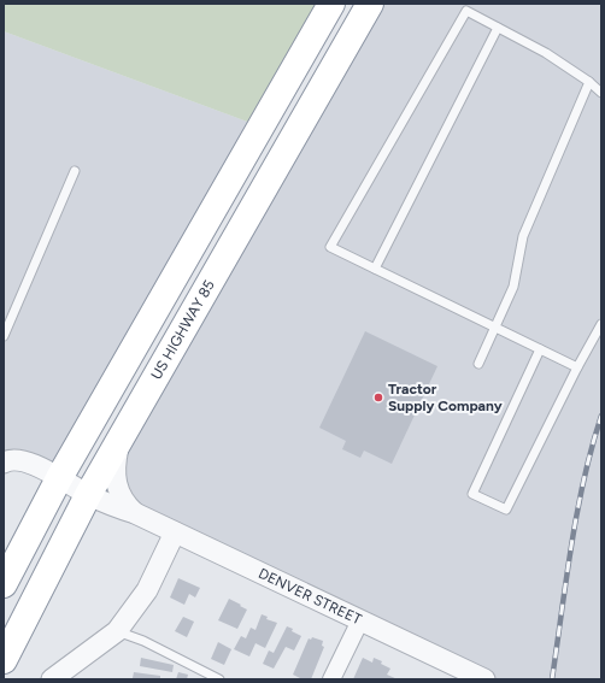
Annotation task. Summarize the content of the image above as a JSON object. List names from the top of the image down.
{
  "streets": {
    "highway": ["US HIGHWAY 85"],
    "street": ["DENVER STREET"]
  },
  "crossings": [
    ["US HIGHWAY 85", "DENVER STREET"]
  ],
  "places": ["Tractor Supply Company"]
}
